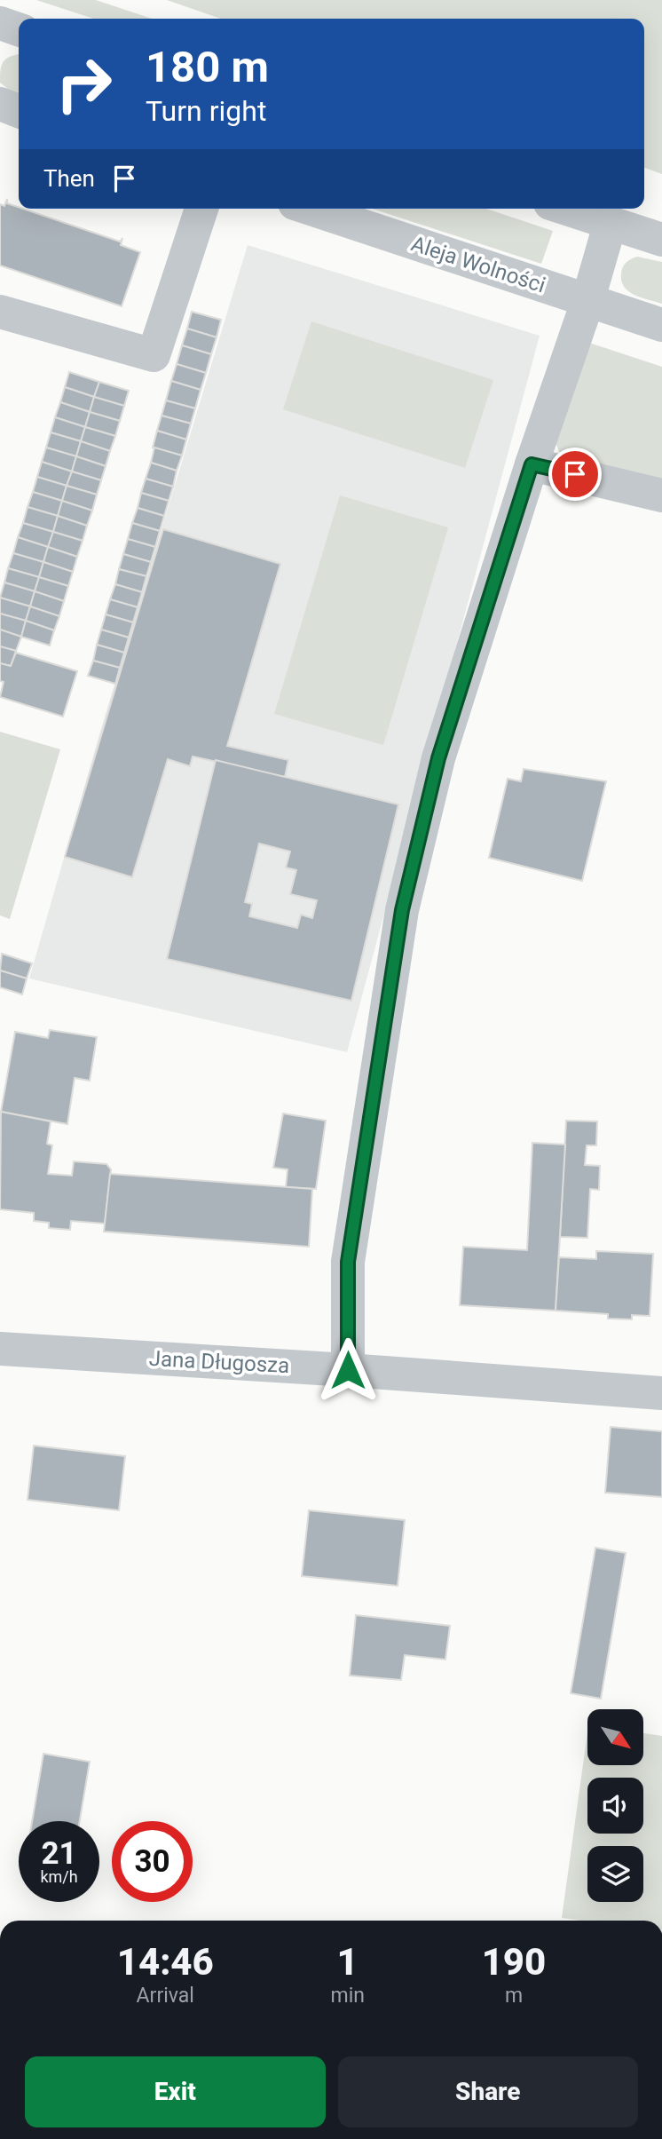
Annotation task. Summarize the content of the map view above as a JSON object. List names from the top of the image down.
{
  "streets": {
    "street": ["Aleja Wolności", "Jana Długosza"]
  },
  "north": "bottom right",
  "page": {
    "turn": ["180 m", "Turn right"],
    "then": "Then",
    "speed": "21 km/h",
    "limit": "30",
    "eta": [
      "14:46",
      "Arrival",
      "1",
      "min",
      "190",
      "m"
    ],
    "buttons": ["Exit", "Share"]
  }
}
